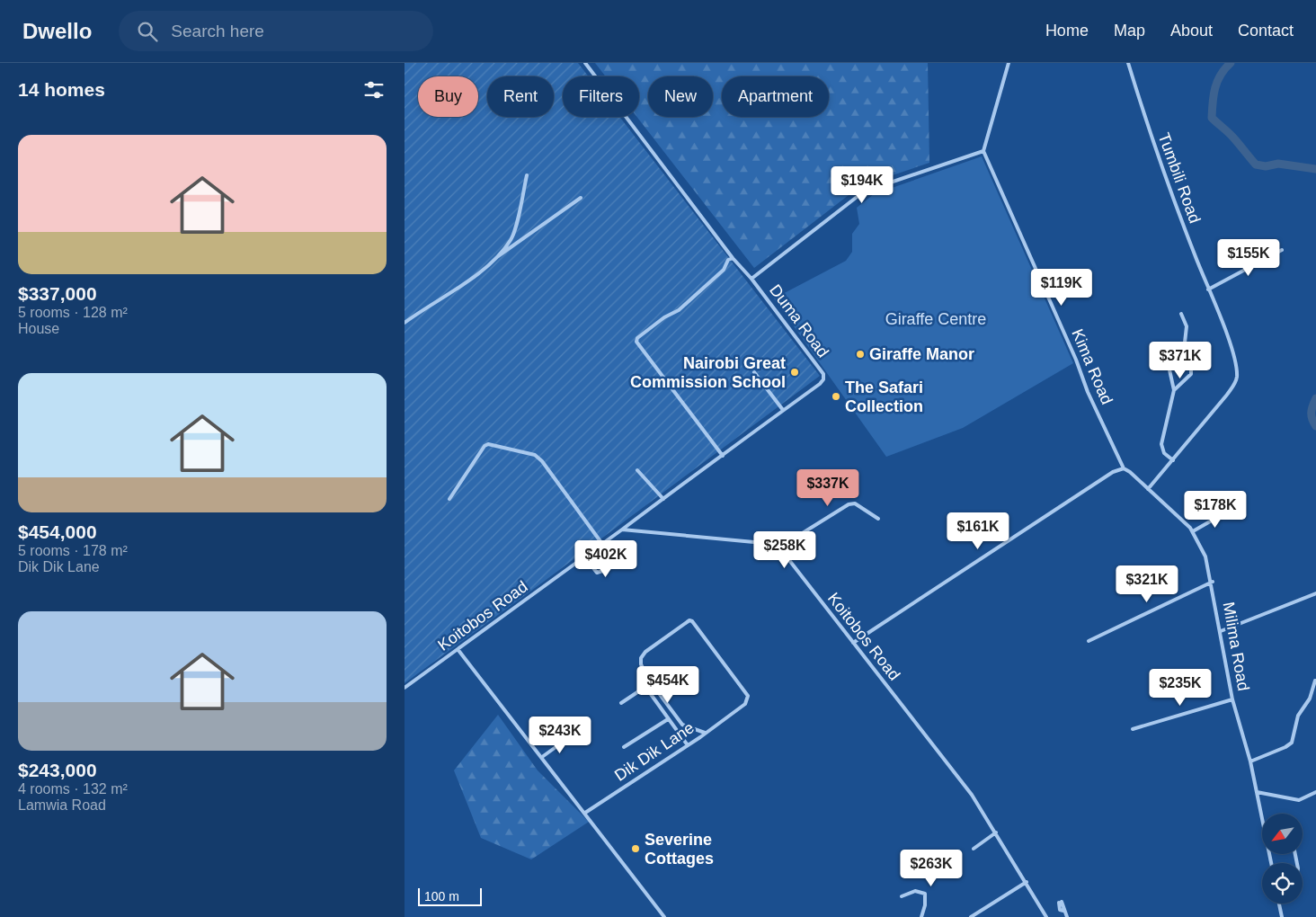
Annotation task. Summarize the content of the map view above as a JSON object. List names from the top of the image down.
{
  "streets": {
    "street": [
      "Tumbili Road",
      "Duma Road",
      "Kima Road",
      "Koitobos Road",
      "Milima Road",
      "Dik Dik Lane"
    ]
  },
  "crossings": [
    ["Duma Road", "Koitobos Road"],
    ["Kima Road", "Milima Road"]
  ],
  "parks": ["Giraffe Centre"],
  "places": [
    "Giraffe Manor",
    "Nairobi Great Commission School",
    "The Safari Collection",
    "Severine Cottages"
  ],
  "scale_bar": "100 m",
  "north": "bottom left",
  "page": {
    "header": "Dwello",
    "search": "Search here",
    "nav": [
      "Home",
      "Map",
      "About",
      "Contact"
    ],
    "heading": "14 homes",
    "chip": [
      "Buy",
      "Rent",
      "Filters",
      "New",
      "Apartment"
    ],
    "list": [
      {
        "name": "$337,000",
        "note": "5 rooms · 128 m² · House"
      },
      {
        "name": "$454,000",
        "note": "5 rooms · 178 m² · Dik Dik Lane"
      },
      {
        "name": "$243,000",
        "note": "4 rooms · 132 m² · Lamwia Road"
      }
    ],
    "price": [
      "$194K",
      "$155K",
      "$119K",
      "$371K",
      "$337K",
      "$178K",
      "$161K",
      "$258K",
      "$402K",
      "$321K",
      "$454K",
      "$235K",
      "$243K",
      "$263K"
    ],
    "scale": "100 m"
  }
}
